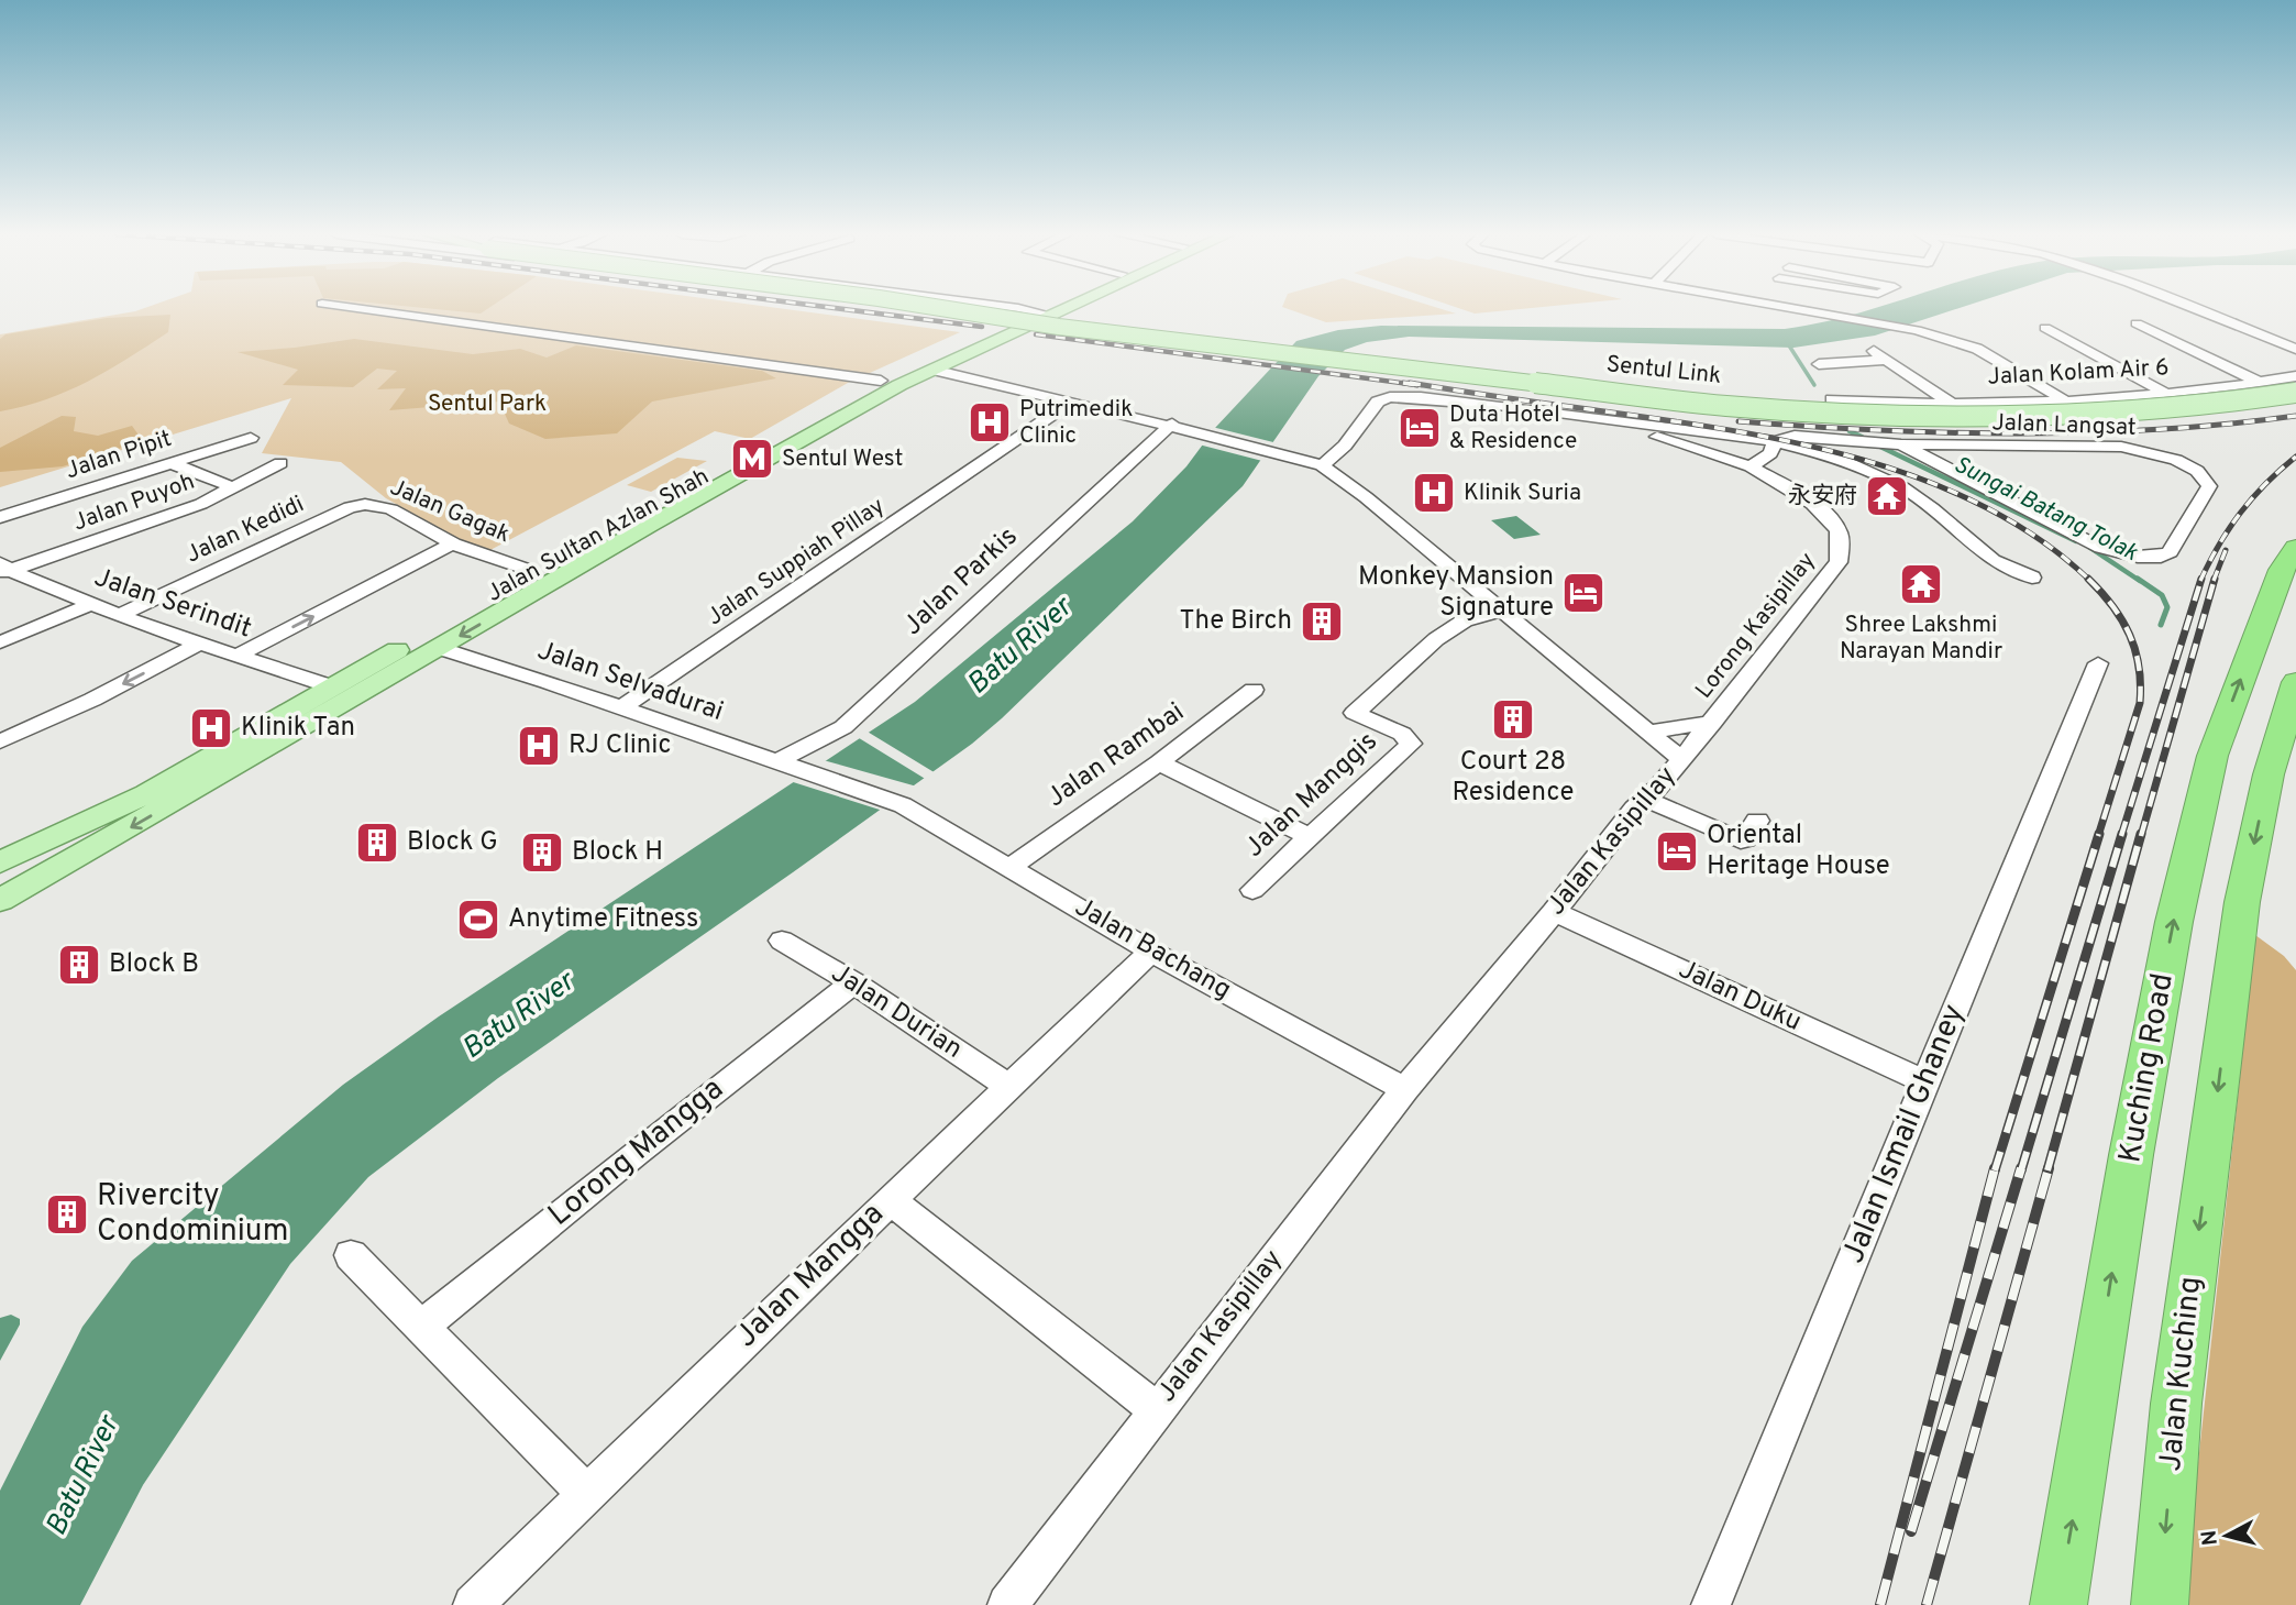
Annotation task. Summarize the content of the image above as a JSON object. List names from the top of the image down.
{
  "streets": {
    "highway": ["Kuching Road"],
    "main road": ["Sentul Link", "Jalan Sultan Azlan Shah"],
    "street": [
      "Jalan Kolam Air 6",
      "Jalan Langsat",
      "Jalan Pipit",
      "Jalan Puyoh",
      "Jalan Gagak",
      "Jalan Kedidi",
      "Jalan Suppiah Pillay",
      "Jalan Parkis",
      "Jalan Serindit",
      "Lorong Kasipillay",
      "Jalan Selvadurai",
      "Jalan Rambai",
      "Jalan Manggis",
      "Jalan Kasipillay",
      "Jalan Bachang",
      "Jalan Duku",
      "Jalan Durian",
      "Jalan Ismail Ghaney",
      "Lorong Mangga",
      "Jalan Mangga"
    ]
  },
  "crossings": [
    ["Jalan Puyoh", "Jalan Serindit"],
    ["Jalan Gagak", "Jalan Kedidi"],
    ["Jalan Gagak", "Jalan Sultan Azlan Shah"],
    ["Jalan Kedidi", "Jalan Serindit"],
    ["Jalan Sultan Azlan Shah", "Jalan Serindit"],
    ["Jalan Sultan Azlan Shah", "Jalan Selvadurai"],
    ["Jalan Sultan Azlan Shah", "Jalan Kasipillay"],
    ["Jalan Suppiah Pillay", "Jalan Selvadurai"],
    ["Jalan Suppiah Pillay", "Jalan Kasipillay"],
    ["Jalan Parkis", "Jalan Selvadurai"],
    ["Jalan Parkis", "Jalan Kasipillay"],
    ["Lorong Kasipillay", "Jalan Kasipillay"],
    ["Jalan Selvadurai", "Jalan Bachang"],
    ["Jalan Rambai", "Jalan Bachang"],
    ["Jalan Manggis", "Jalan Kasipillay"],
    ["Jalan Kasipillay", "Jalan Bachang"],
    ["Jalan Kasipillay", "Jalan Duku"],
    ["Jalan Bachang", "Jalan Mangga"],
    ["Jalan Duku", "Jalan Ismail Ghaney"],
    ["Jalan Durian", "Lorong Mangga"],
    ["Jalan Durian", "Jalan Mangga"]
  ],
  "water": ["Sungai Batang Tolak", "Batu River"],
  "parks": ["Sentul Park"],
  "places": {
    "hospital": [
      "Putrimedik Clinic",
      "Klinik Suria",
      "Klinik Tan",
      "RJ Clinic"
    ],
    "hotel": ["Duta Hotel & Residence", "Monkey Mansion Signature", "Oriental Heritage House"],
    "metro station": ["Sentul West"],
    "temple": ["永安府", "Shree Lakshmi Narayan Mandir"],
    "building": [
      "The Birch",
      "Court 28 Residence",
      "Block G",
      "Block H",
      "Block B",
      "Rivercity Condominium"
    ],
    "sports": ["Anytime Fitness"]
  },
  "north": "left"
}
